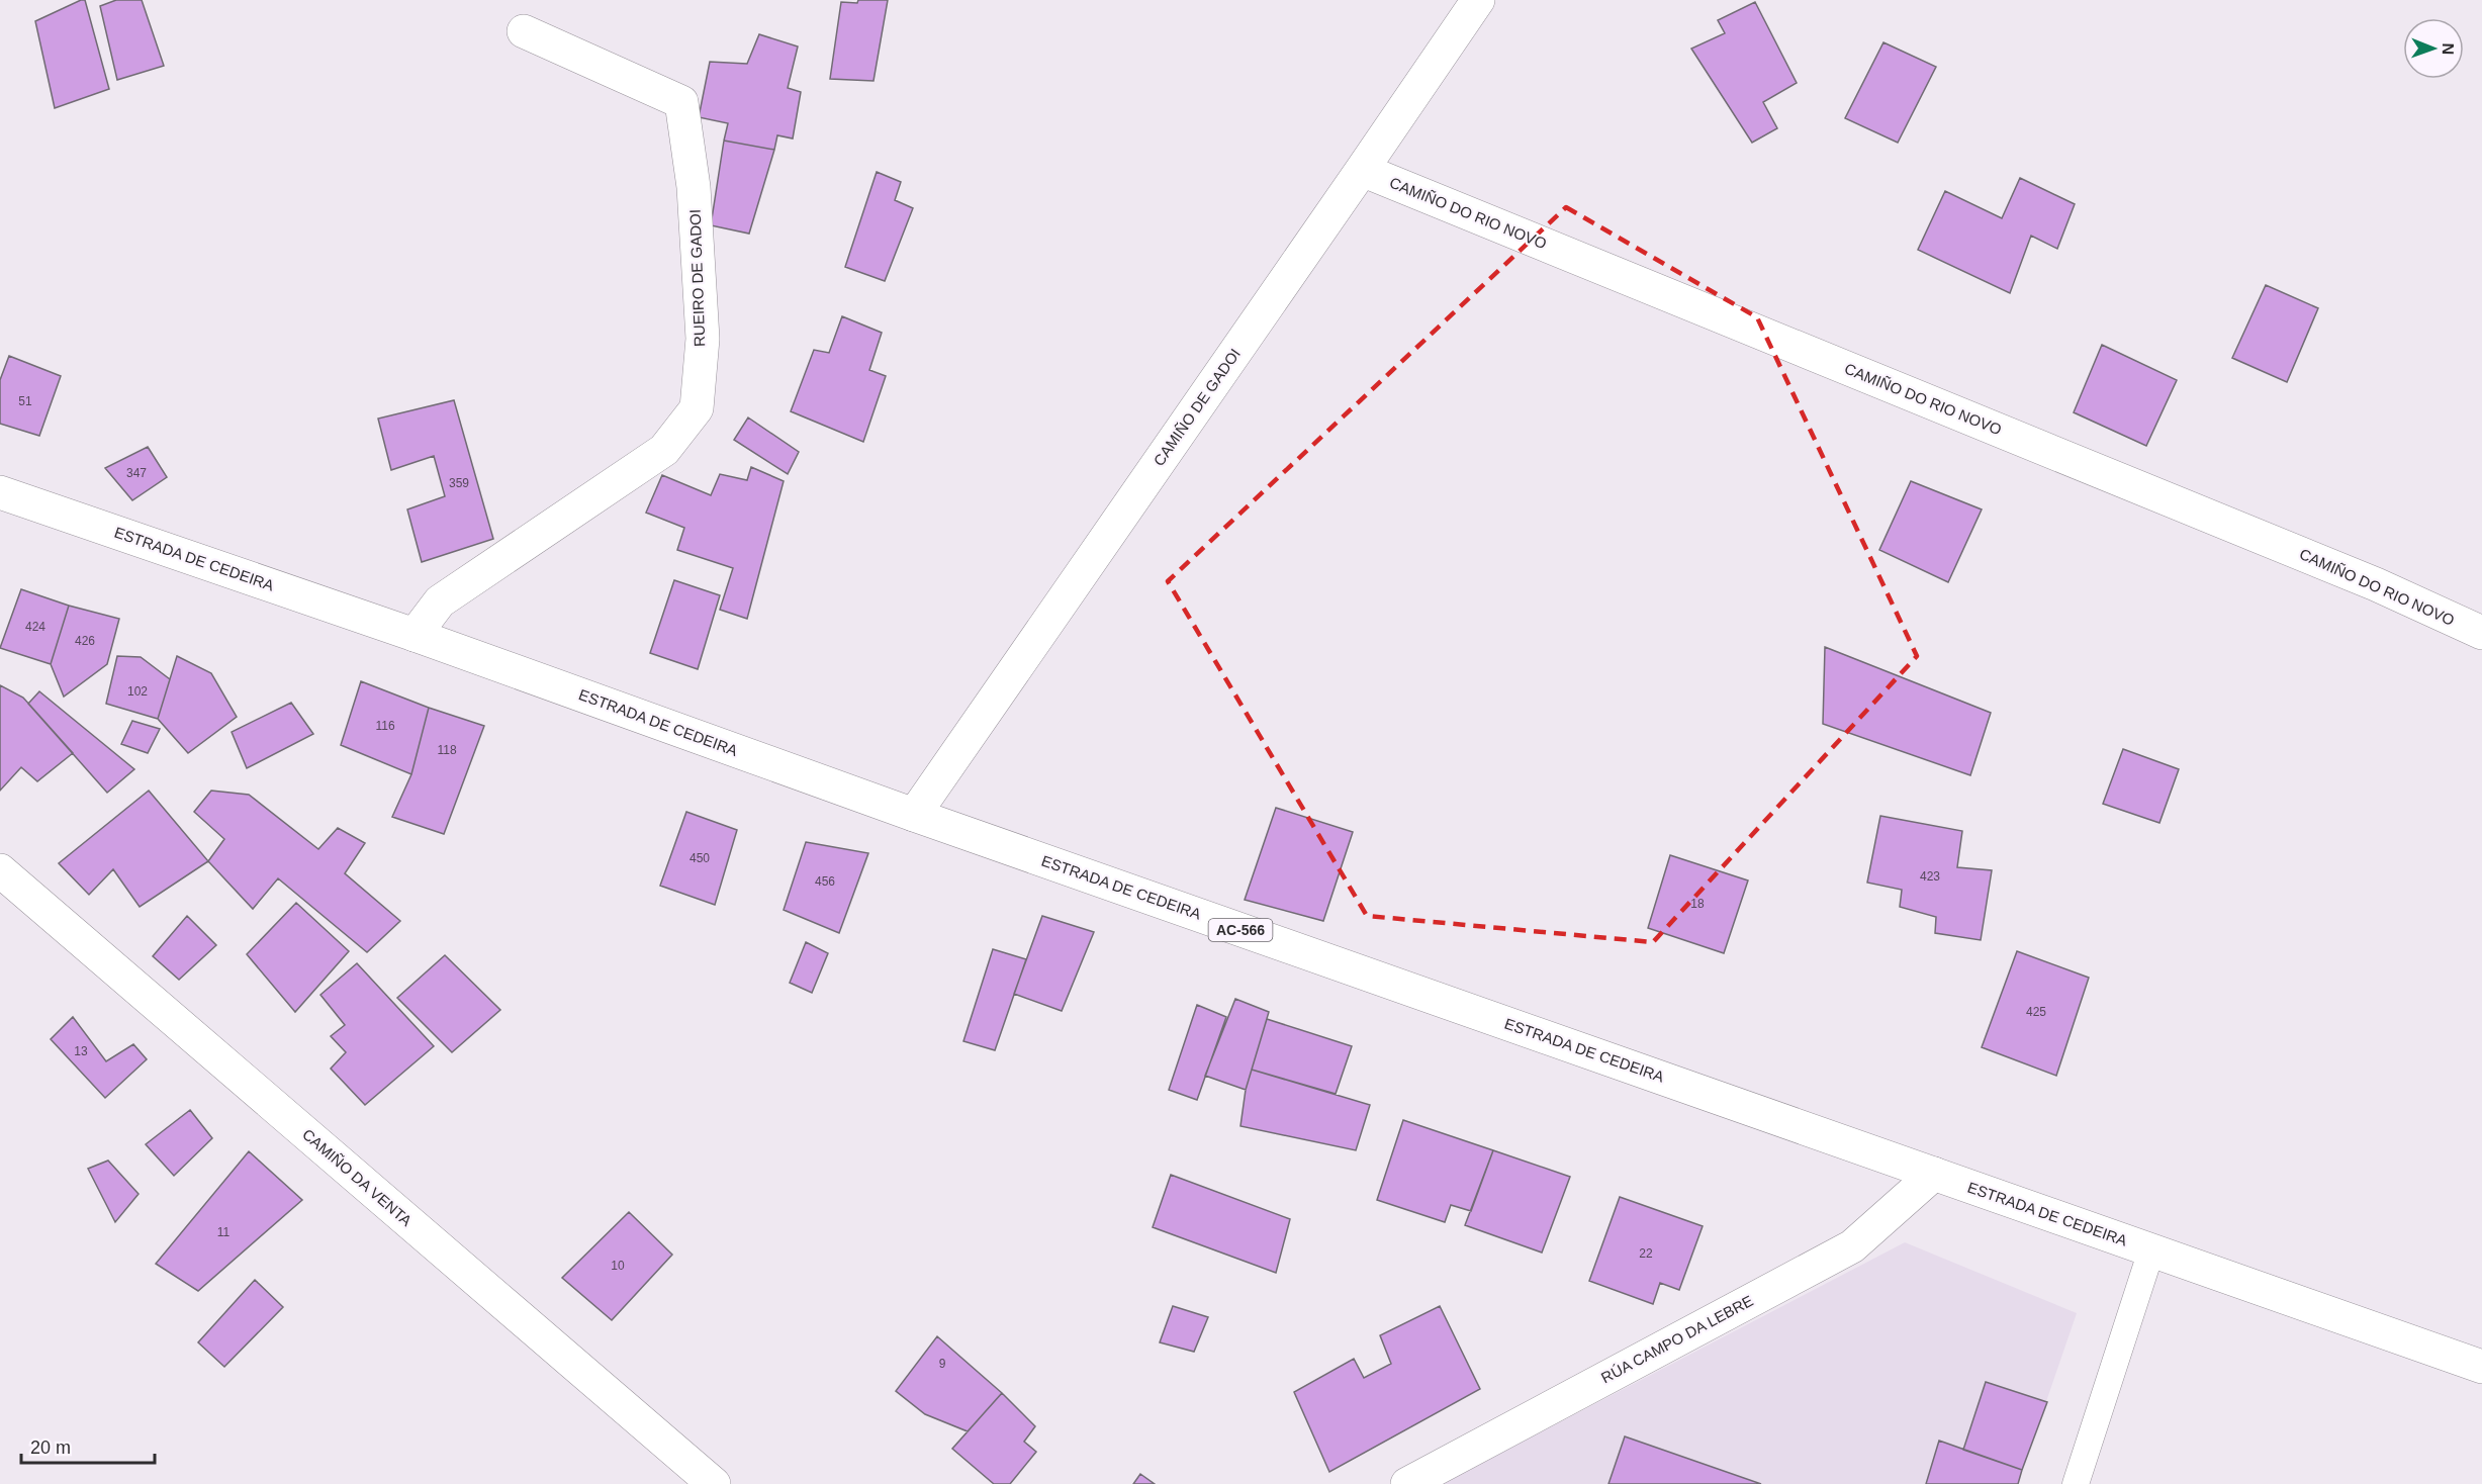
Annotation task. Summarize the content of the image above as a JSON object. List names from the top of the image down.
{
  "streets": {
    "street": [
      "CAMIÑO DO RIO NOVO",
      "RUEIRO DE GADOI",
      "CAMIÑO DE GADOI",
      "ESTRADA DE CEDEIRA",
      "AC-566",
      "CAMIÑO DA VENTA",
      "RÚA CAMPO DA LEBRE"
    ]
  },
  "crossings": [
    ["CAMIÑO DO RIO NOVO", "CAMIÑO DE GADOI"],
    ["RUEIRO DE GADOI", "ESTRADA DE CEDEIRA"],
    ["CAMIÑO DE GADOI", "ESTRADA DE CEDEIRA"],
    ["ESTRADA DE CEDEIRA", "RÚA CAMPO DA LEBRE"]
  ],
  "house_numbers": [
    "51",
    "347",
    "359",
    "424",
    "426",
    "102",
    "116",
    "118",
    "450",
    "423",
    "456",
    "18",
    "425",
    "13",
    "11",
    "22",
    "10",
    "9"
  ],
  "scale_bar": "20 m",
  "north": "right"
}
